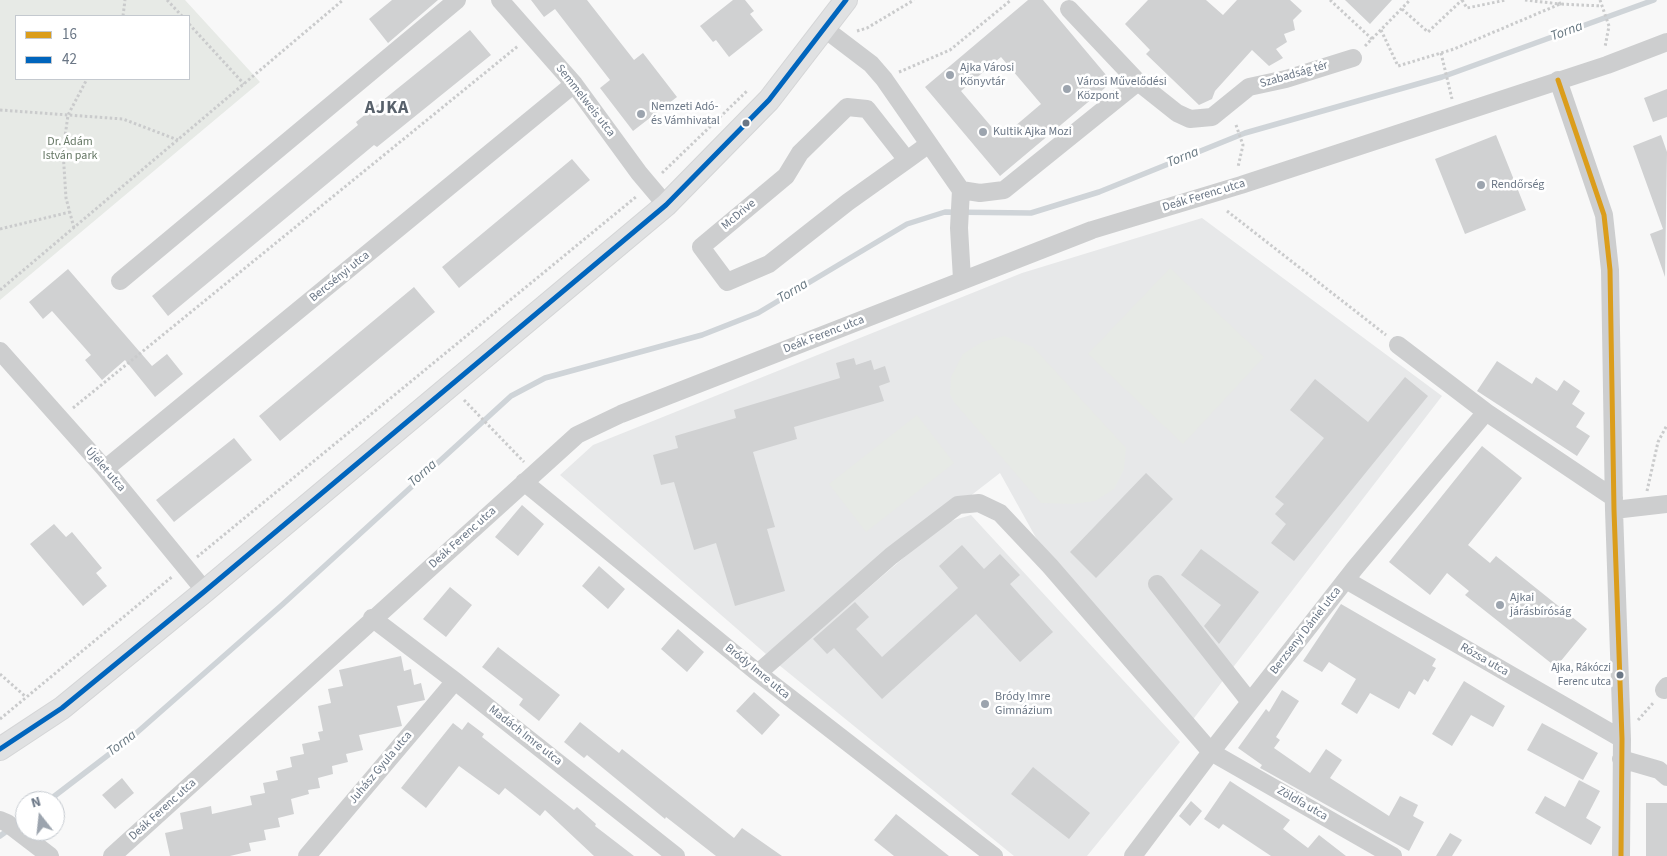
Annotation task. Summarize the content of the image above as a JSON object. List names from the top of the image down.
{
  "streets": {
    "street": [
      "Szabadság tér",
      "Semmelweis utca",
      "Deák Ferenc utca",
      "McDrive",
      "Bercsényi utca",
      "Újélet utca",
      "Berzsenyi Dániel utca",
      "Rózsa utca",
      "Bródy Imre utca",
      "Madách Imre utca",
      "Juhász Gyula utca",
      "Zöldfa utca"
    ]
  },
  "crossings": [
    ["Semmelweis utca", "Bercsényi utca"],
    ["Deák Ferenc utca", "Bródy Imre utca"],
    ["Deák Ferenc utca", "Madách Imre utca"],
    ["Bercsényi utca", "Újélet utca"],
    ["Berzsenyi Dániel utca", "Rózsa utca"],
    ["Berzsenyi Dániel utca", "Zöldfa utca"],
    ["Bródy Imre utca", "Zöldfa utca"],
    ["Madách Imre utca", "Juhász Gyula utca"]
  ],
  "districts": ["AJKA"],
  "water": ["Torna"],
  "parks": ["Dr. Ádám István park"],
  "places": [
    "Ajka Városi Könyvtár",
    "Városi Művelődési Központ",
    "Nemzeti Adó- és Vámhivatal",
    "Kultik Ajka Mozi",
    "Rendőrség",
    "Ajkai járásbíróság",
    "Ajka, Rákóczi Ferenc utca",
    "Bródy Imre Gimnázium"
  ],
  "lines": ["transit line 42", "transit line 16"],
  "legend": ["16", "42"],
  "north": "top"
}
